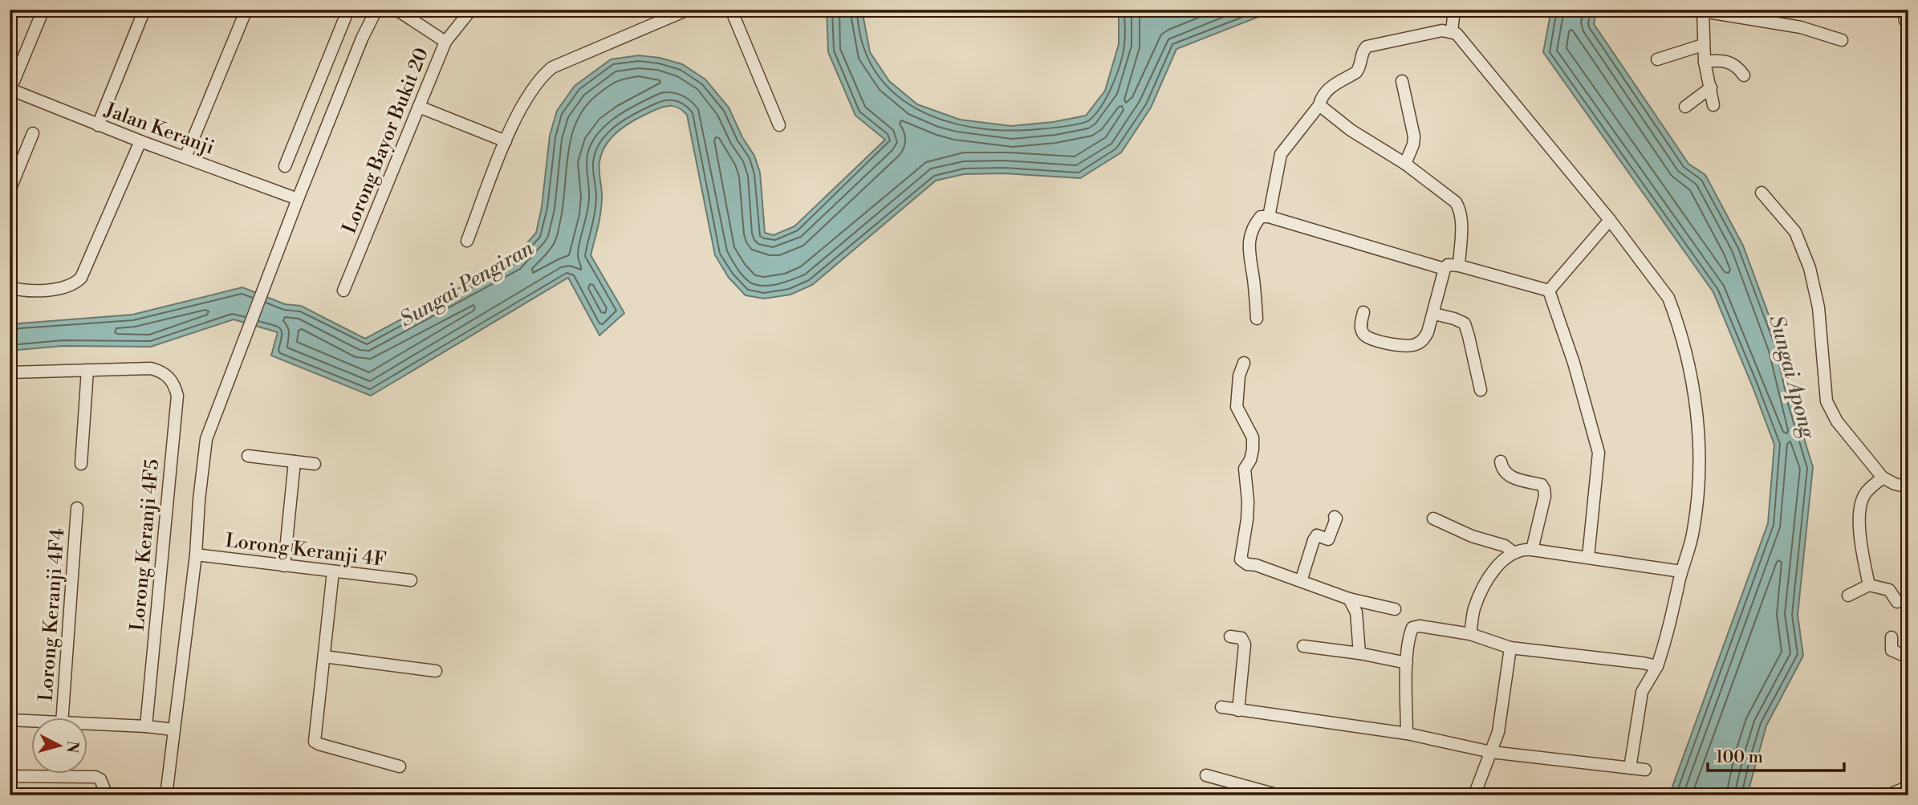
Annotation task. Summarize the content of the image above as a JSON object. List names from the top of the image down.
{
  "streets": {
    "street": [
      "Jalan Keranji",
      "Lorong Bayor Bukit 20",
      "Lorong Keranji 4F5",
      "Lorong Keranji 4F",
      "Lorong Keranji 4F4"
    ]
  },
  "water": ["Sungai Pengiran", "Sungai Apong"],
  "scale_bar": "100 m",
  "north": "right"
}
